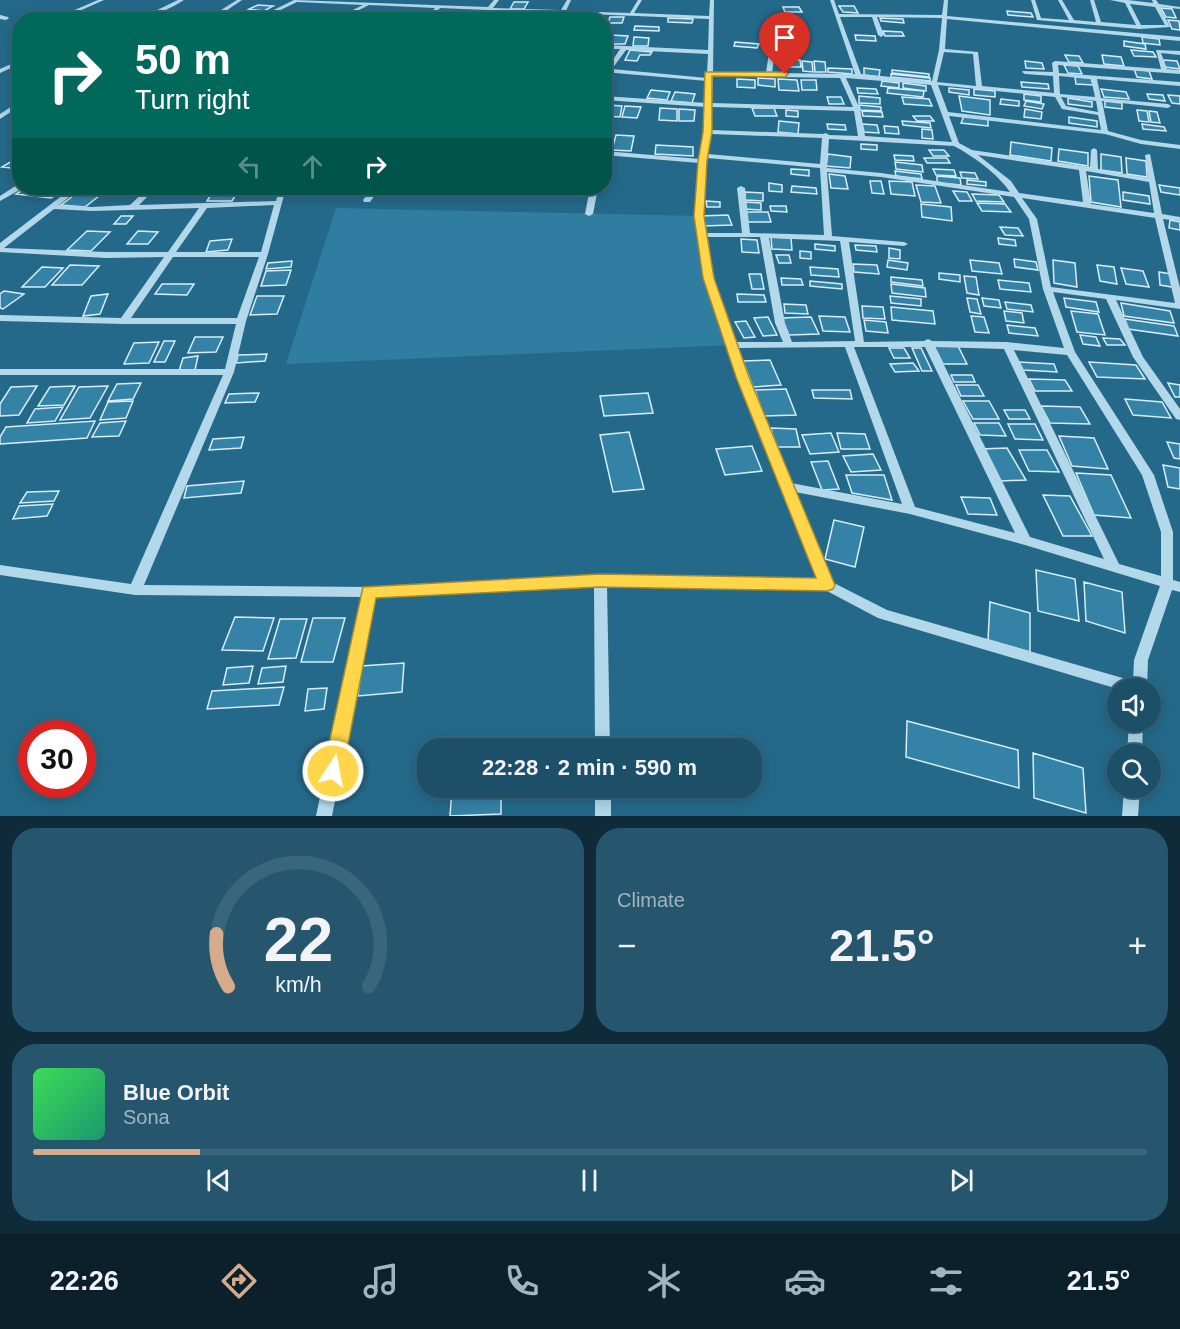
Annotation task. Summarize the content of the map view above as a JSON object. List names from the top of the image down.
{
  "page": {
    "turn": ["50 m", "Turn right"],
    "limit": "30",
    "trip": "22:28 · 2 min · 590 m",
    "tile": "Climate",
    "heat": ["−", "21.5°", "+"],
    "song": ["Blue Orbit", "Sona"],
    "tabs": ["22:26", "21.5°"],
    "gauge": ["22", "km/h"]
  }
}
